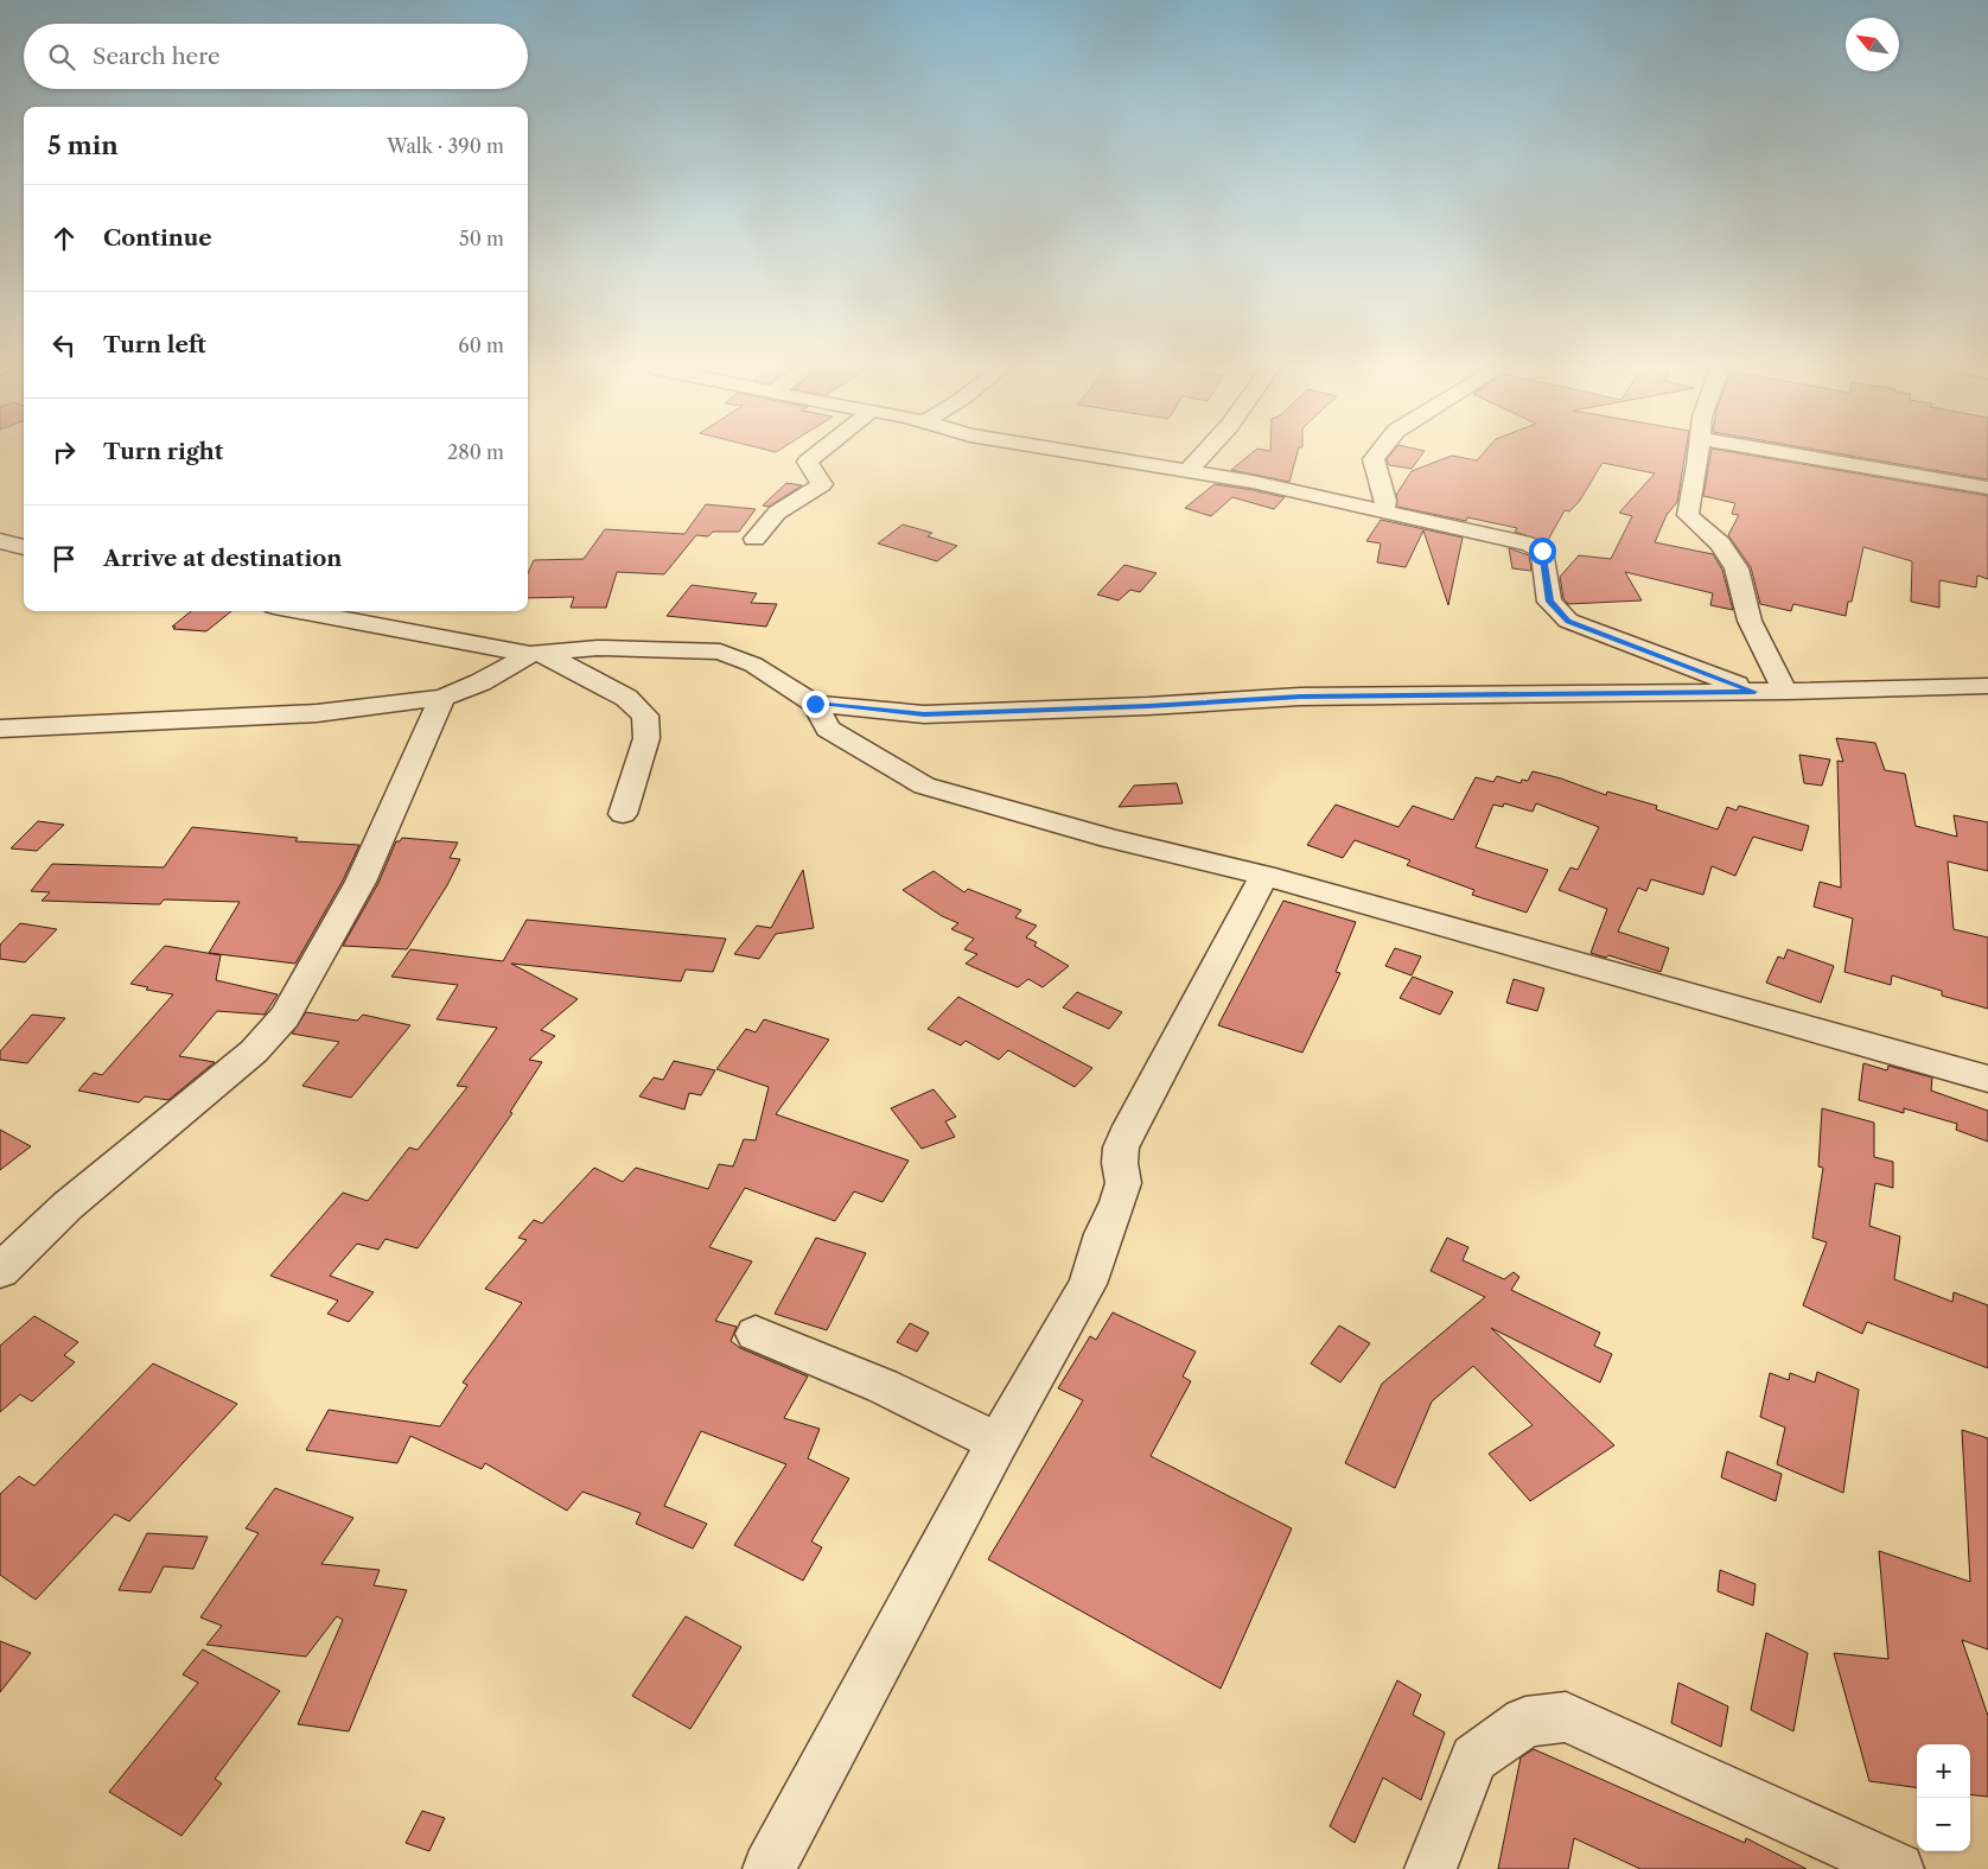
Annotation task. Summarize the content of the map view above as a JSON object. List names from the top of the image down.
{
  "north": "top left",
  "page": {
    "search": "Search here",
    "heading": ["5 min", "Walk · 390 m"],
    "list": [
      ["Continue", "50 m"],
      ["Turn left", "60 m"],
      ["Turn right", "280 m"],
      "Arrive at destination"
    ],
    "map_buttons": ["+", "−"]
  }
}
